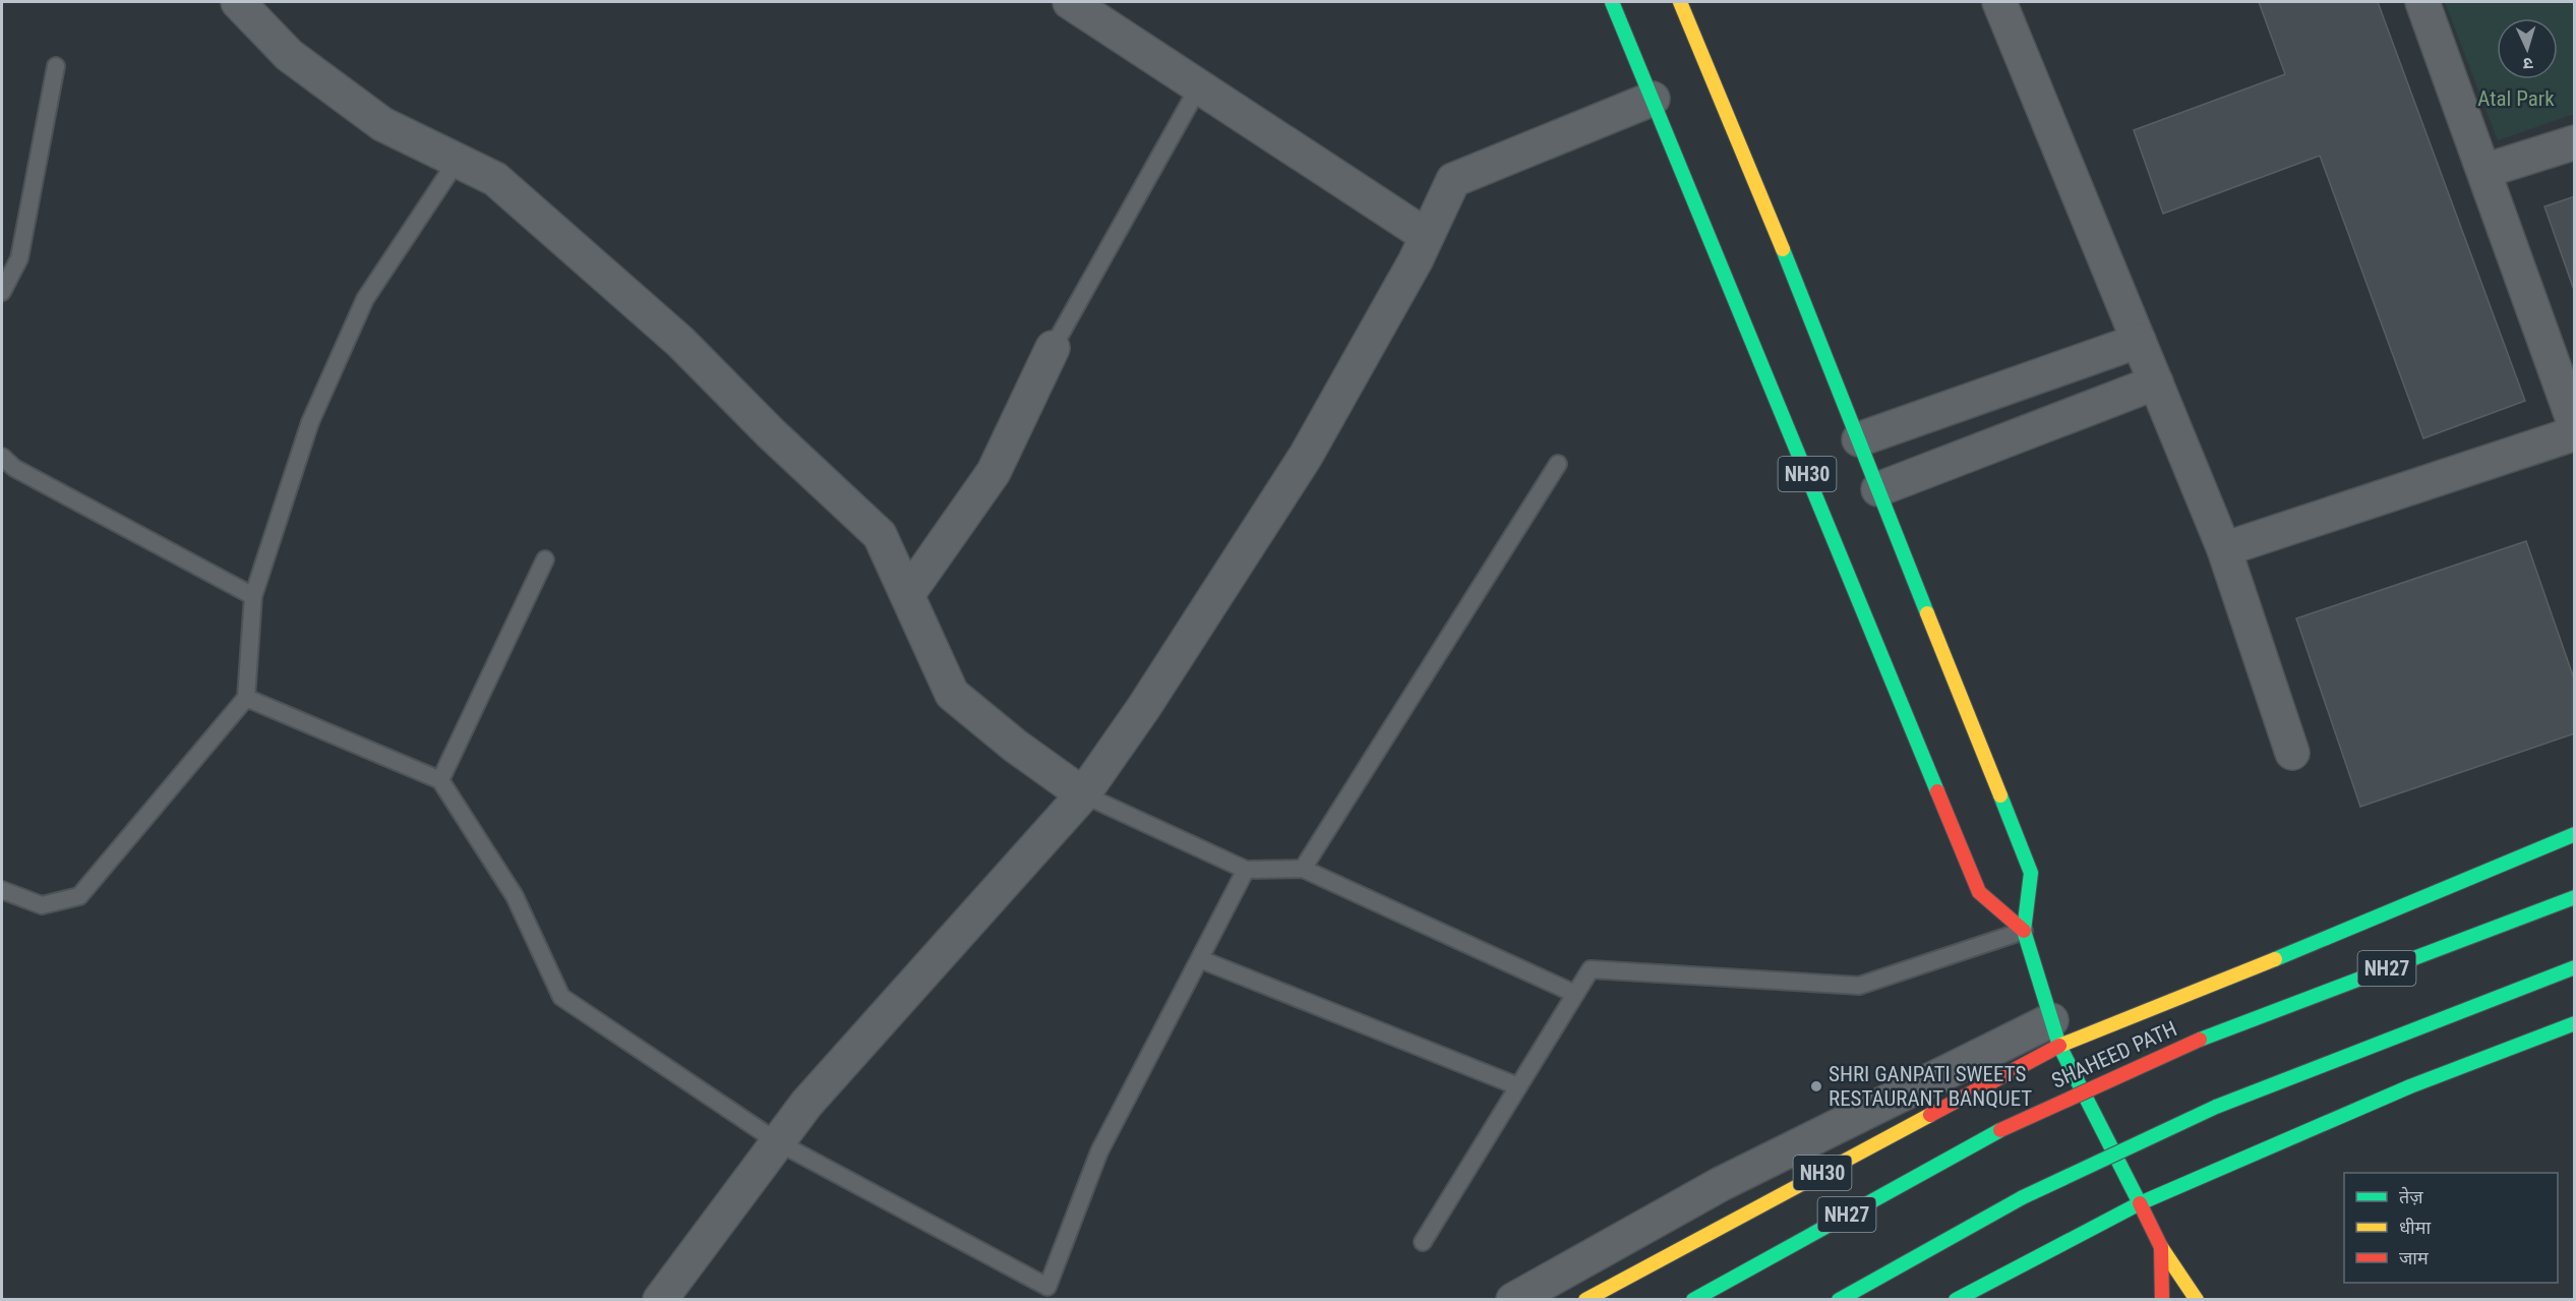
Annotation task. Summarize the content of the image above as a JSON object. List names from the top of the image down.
{
  "streets": {
    "main road": ["NH30", "NH27", "SHAHEED PATH"]
  },
  "parks": ["Atal Park"],
  "places": ["SHRI GANPATI SWEETS RESTAURANT BANQUET"],
  "legend": ["तेज़", "धीमा", "जाम"],
  "north": "bottom"
}
